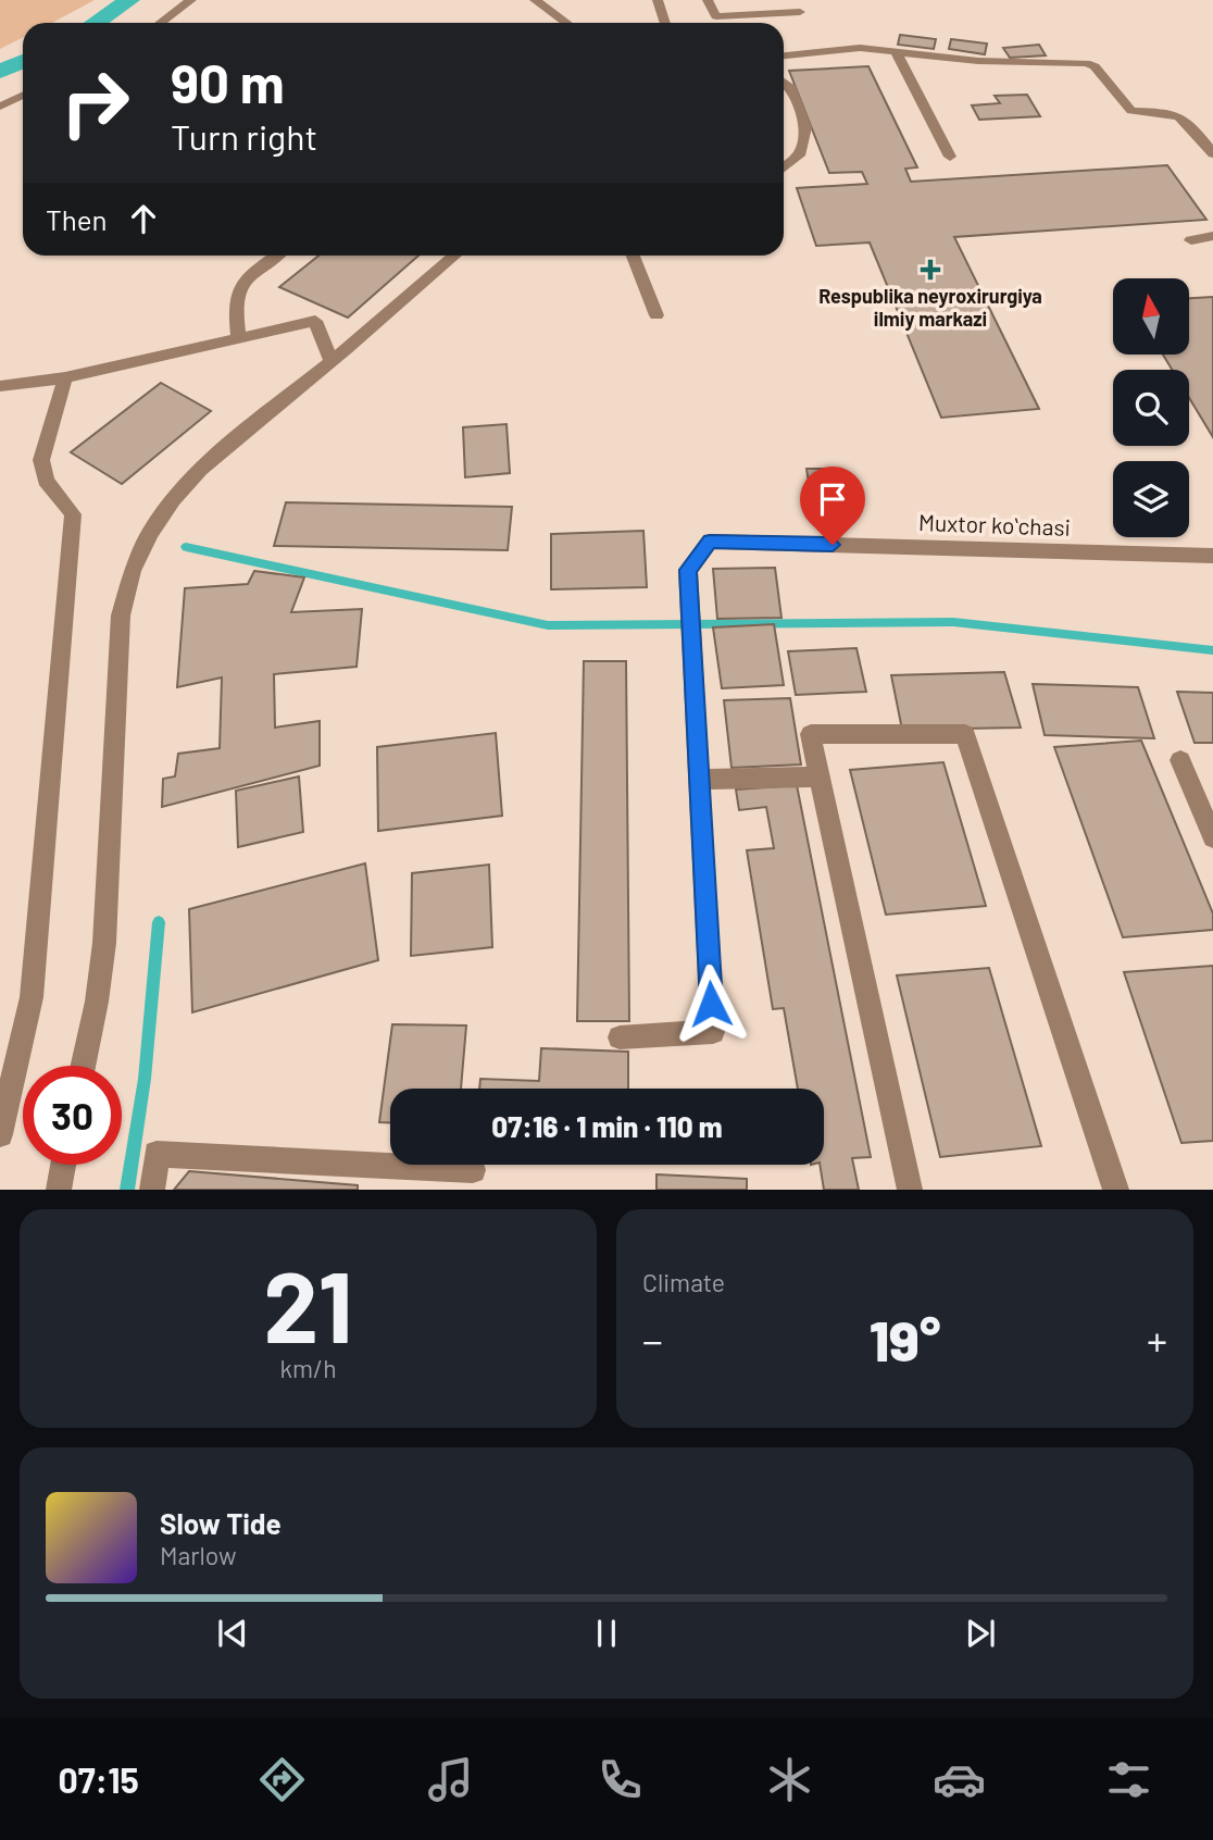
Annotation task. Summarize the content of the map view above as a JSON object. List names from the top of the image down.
{
  "streets": {
    "street": ["Muxtor koʻchasi"]
  },
  "places": {
    "health": ["Respublika neyroxirurgiya ilmiy markazi"]
  },
  "north": "top",
  "page": {
    "turn": ["90 m", "Turn right"],
    "then": "Then",
    "limit": "30",
    "trip": "07:16 · 1 min · 110 m",
    "tile": [
      ["21", "km/h"],
      "Climate"
    ],
    "heat": ["−", "19°", "+"],
    "song": ["Slow Tide", "Marlow"],
    "tabs": "07:15"
  }
}
